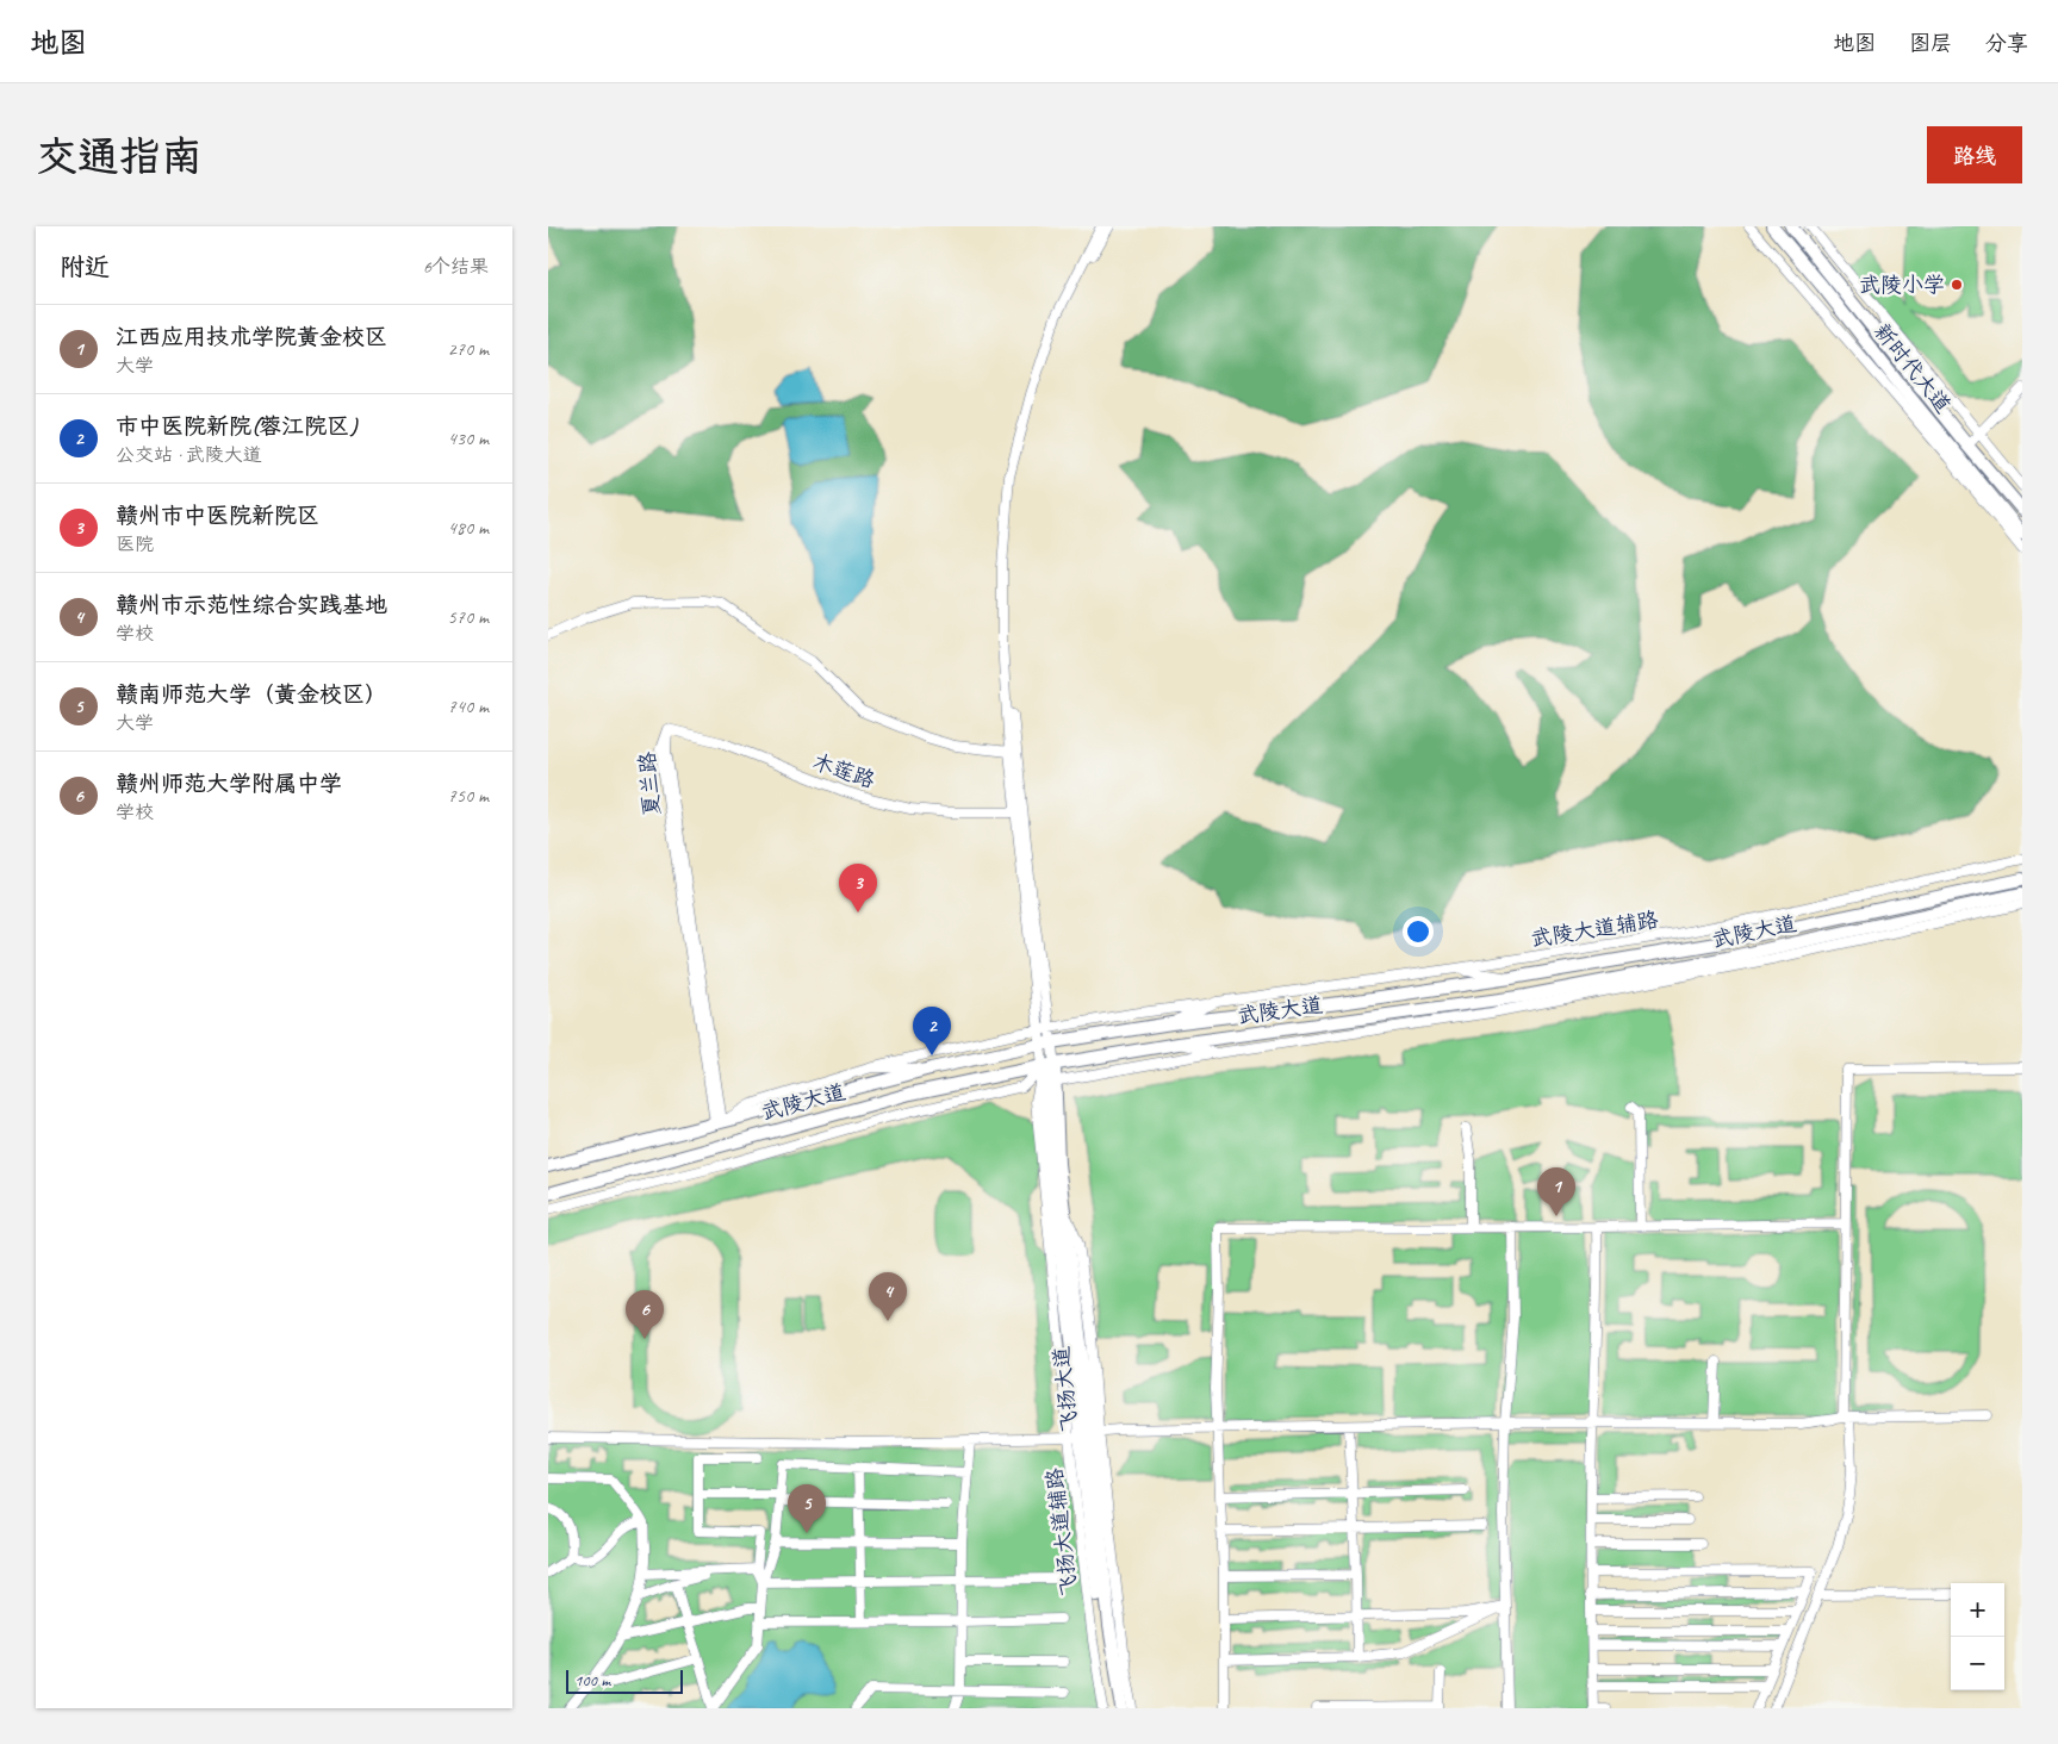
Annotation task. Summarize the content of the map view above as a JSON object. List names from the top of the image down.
{
  "streets": {
    "main road": ["新时代大道", "武陵大道", "飞扬大道"],
    "street": [
      "木莲路",
      "夏兰路",
      "武陵大道辅路",
      "飞扬大道辅路"
    ]
  },
  "crossings": [
    ["木莲路", "夏兰路"],
    ["夏兰路", "武陵大道"],
    ["武陵大道辅路", "武陵大道"],
    ["武陵大道", "飞扬大道"],
    ["飞扬大道", "飞扬大道辅路"]
  ],
  "places": ["武陵小学"],
  "scale_bar": "100 m",
  "page": {
    "header": "地图",
    "nav": ["地图", "图层", "分享"],
    "buttons": "路线",
    "title": "交通指南",
    "heading": ["附近", "6个结果"],
    "list": [
      {
        "mark": "1",
        "name": "江西应用技术学院黄金校区",
        "note": "大学",
        "value": "270 m"
      },
      {
        "mark": "2",
        "name": "市中医院新院(蓉江院区)",
        "note": "公交站 · 武陵大道",
        "value": "430 m"
      },
      {
        "mark": "3",
        "name": "赣州市中医院新院区",
        "note": "医院",
        "value": "480 m"
      },
      {
        "mark": "4",
        "name": "赣州市示范性综合实践基地",
        "note": "学校",
        "value": "570 m"
      },
      {
        "mark": "5",
        "name": "赣南师范大学（黄金校区）",
        "note": "大学",
        "value": "740 m"
      },
      {
        "mark": "6",
        "name": "赣州师范大学附属中学",
        "note": "学校",
        "value": "750 m"
      }
    ],
    "pins": [
      "3",
      "2",
      "1",
      "4",
      "6",
      "5"
    ],
    "map_buttons": ["+", "−"],
    "scale": "100 m"
  }
}
